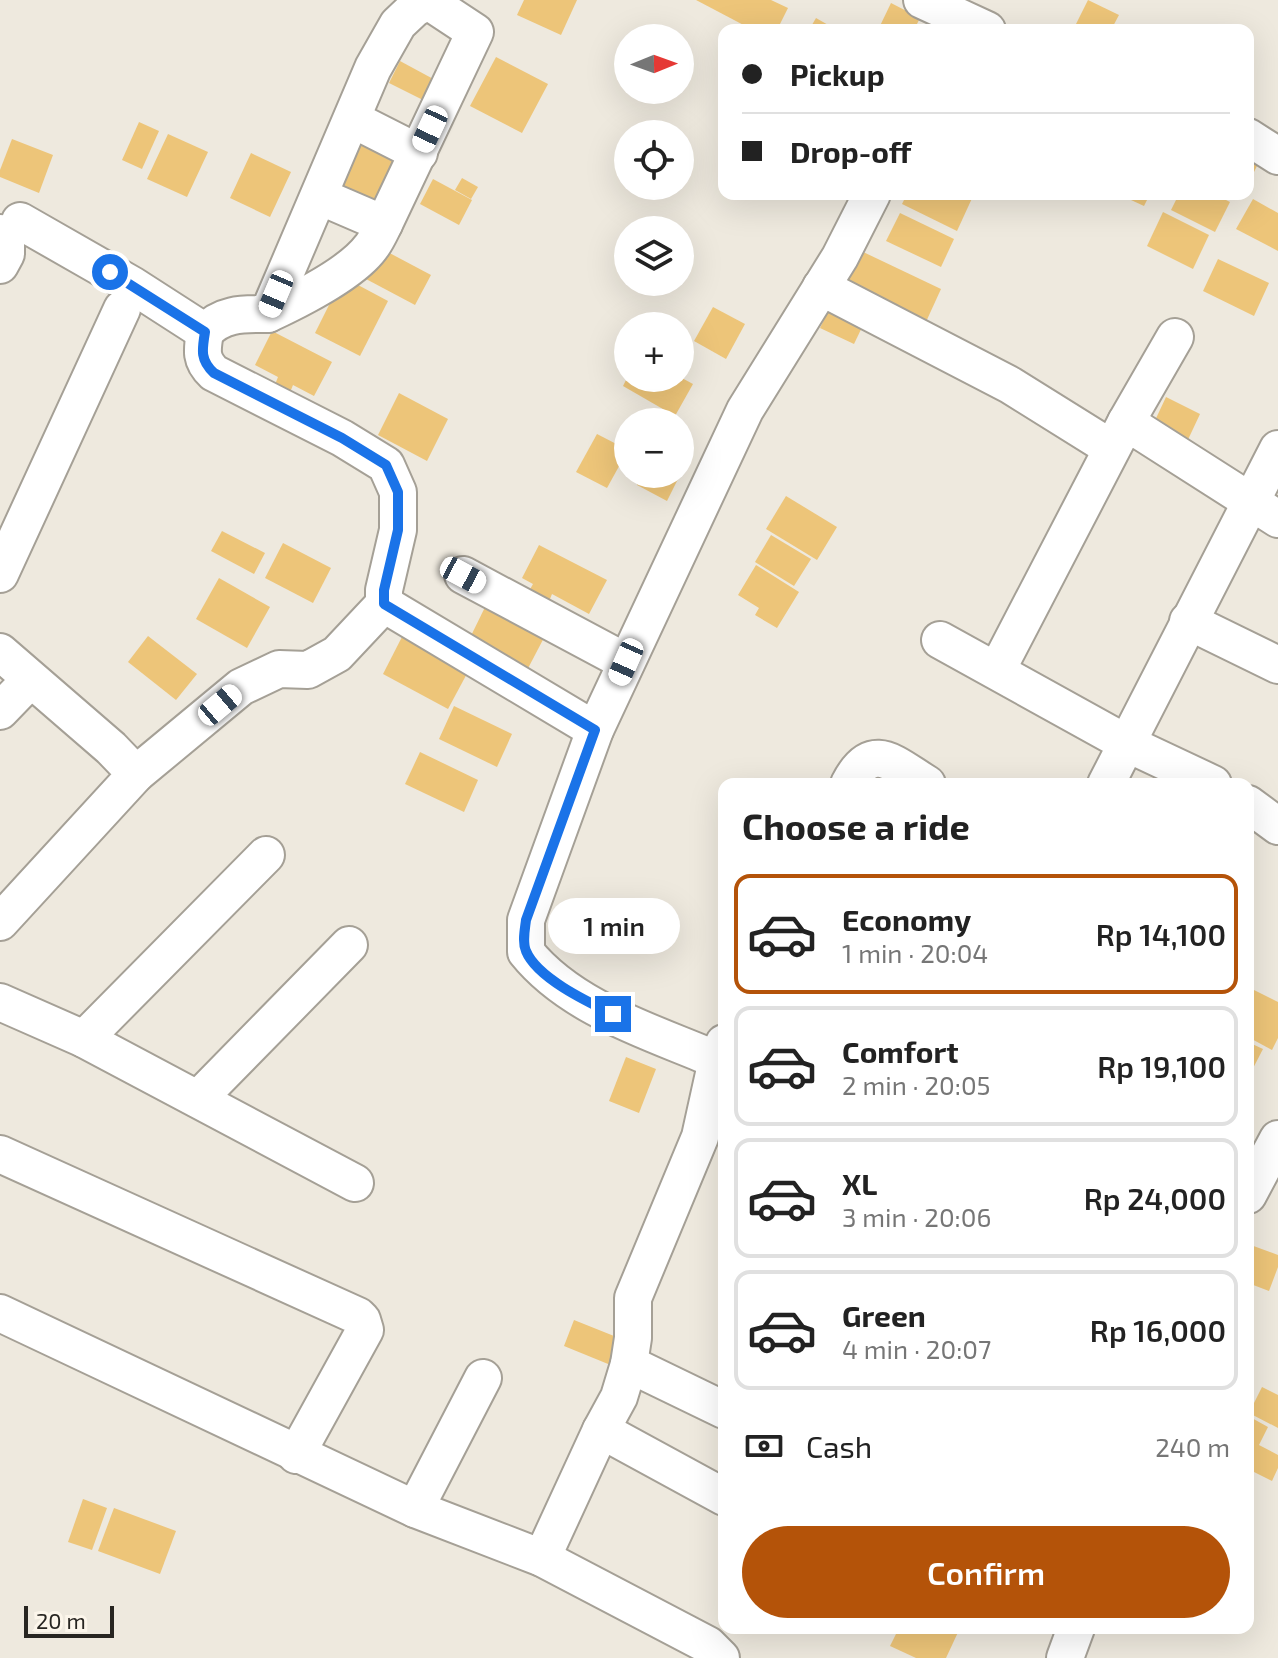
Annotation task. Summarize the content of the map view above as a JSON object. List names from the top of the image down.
{
  "scale_bar": "20 m",
  "north": "right",
  "page": {
    "map_buttons": ["+", "−"],
    "banner": ["Pickup", "Drop-off"],
    "heading": "Choose a ride",
    "list": [
      {
        "name": "Economy",
        "note": "1 min · 20:04",
        "value": "Rp 14,100"
      },
      {
        "name": "Comfort",
        "note": "2 min · 20:05",
        "value": "Rp 19,100"
      },
      {
        "name": "XL",
        "note": "3 min · 20:06",
        "value": "Rp 24,000"
      },
      {
        "name": "Green",
        "note": "4 min · 20:07",
        "value": "Rp 16,000"
      }
    ],
    "bubble": "1 min",
    "pay": ["Cash", "240 m"],
    "buttons": "Confirm",
    "scale": "20 m"
  }
}
